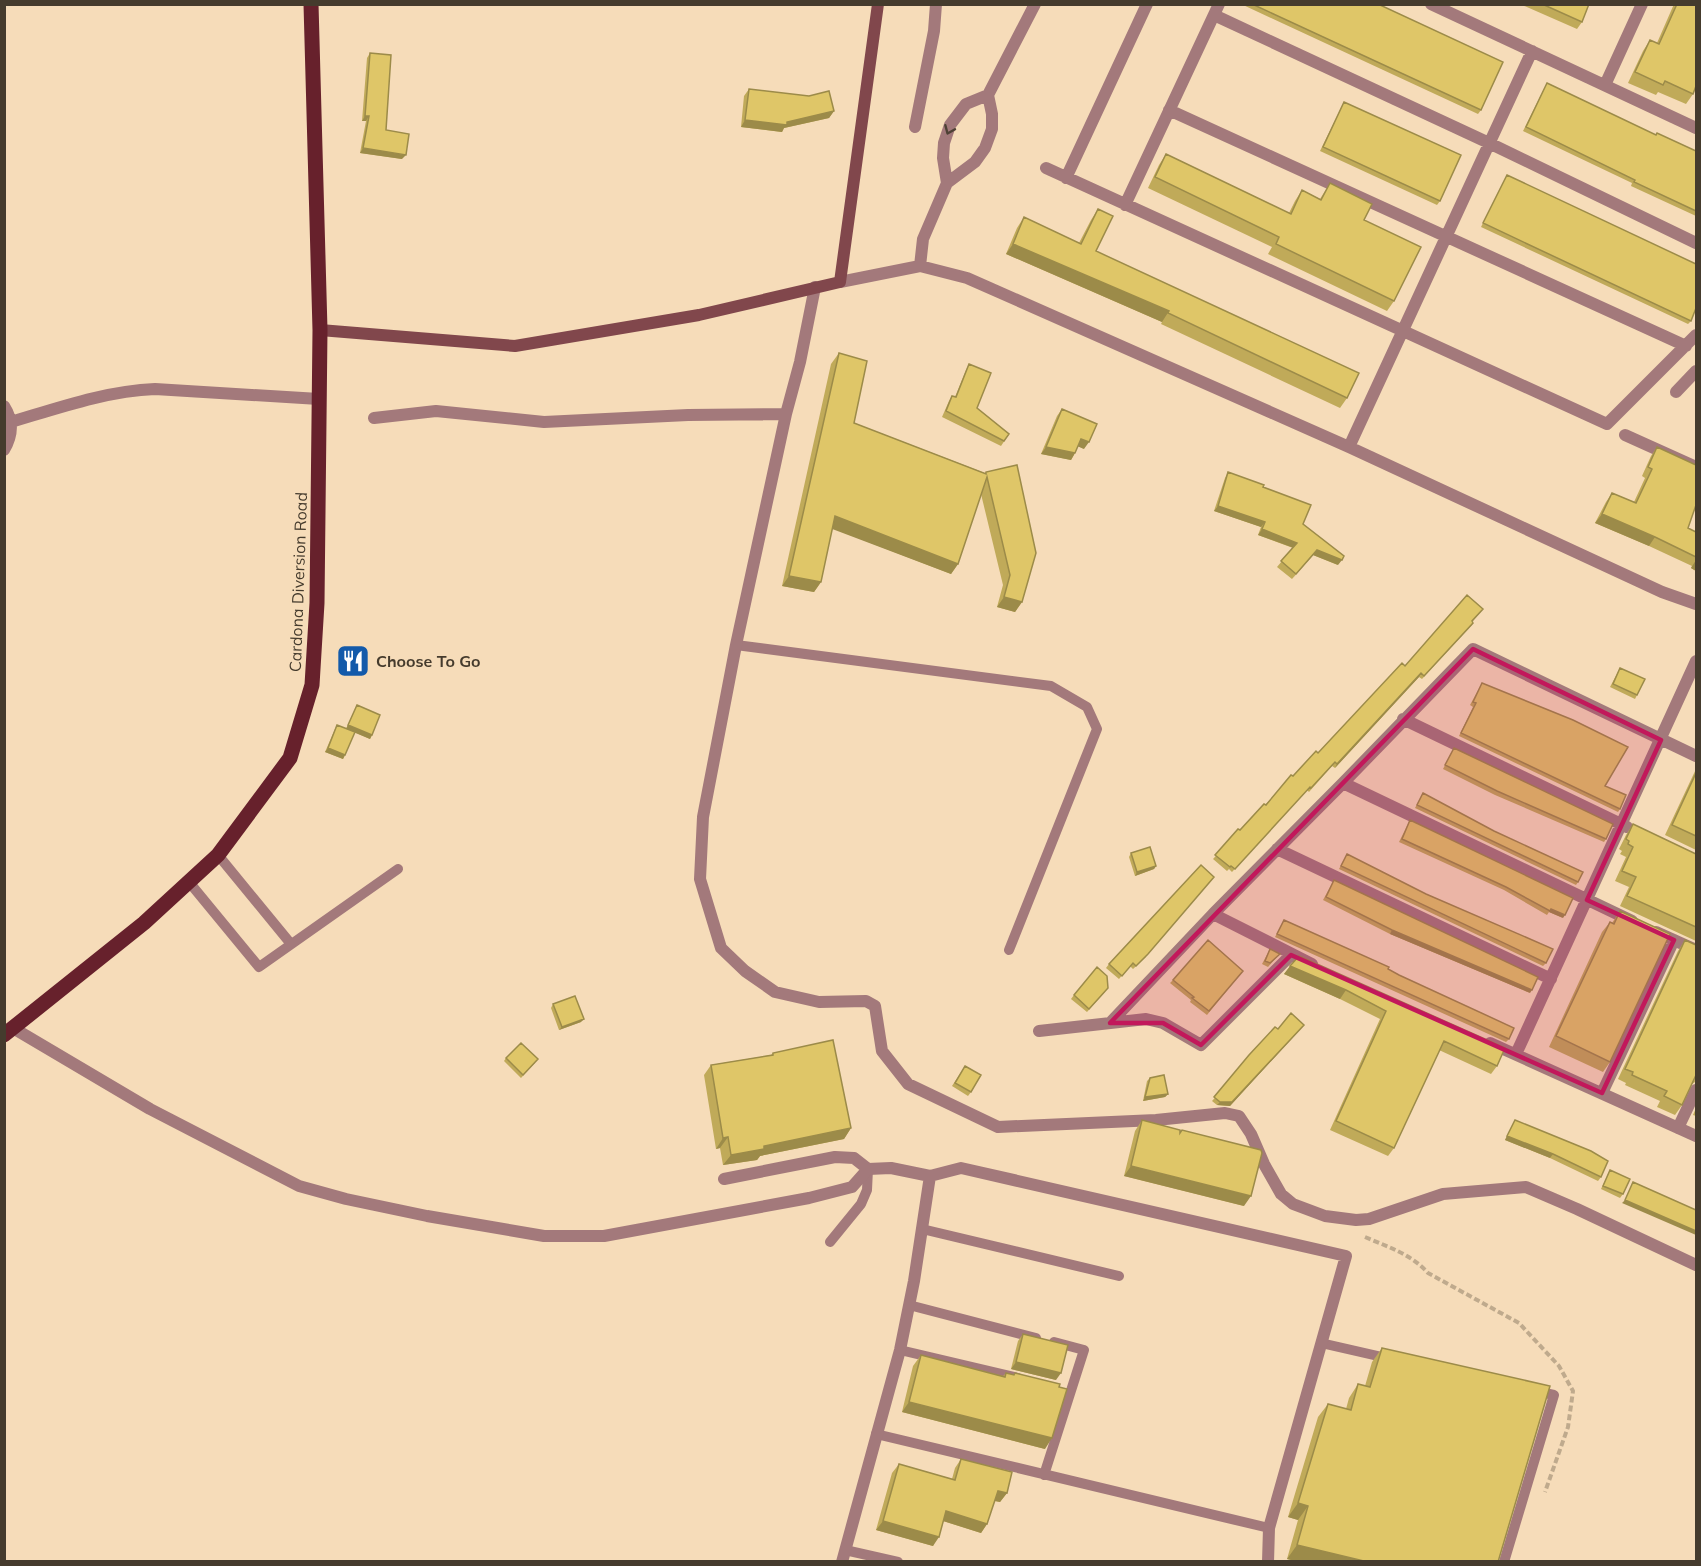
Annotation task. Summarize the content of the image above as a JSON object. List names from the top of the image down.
{
  "streets": {
    "main road": ["Cardona Diversion Road"]
  },
  "places": {
    "restaurant": ["Choose To Go"]
  }
}
